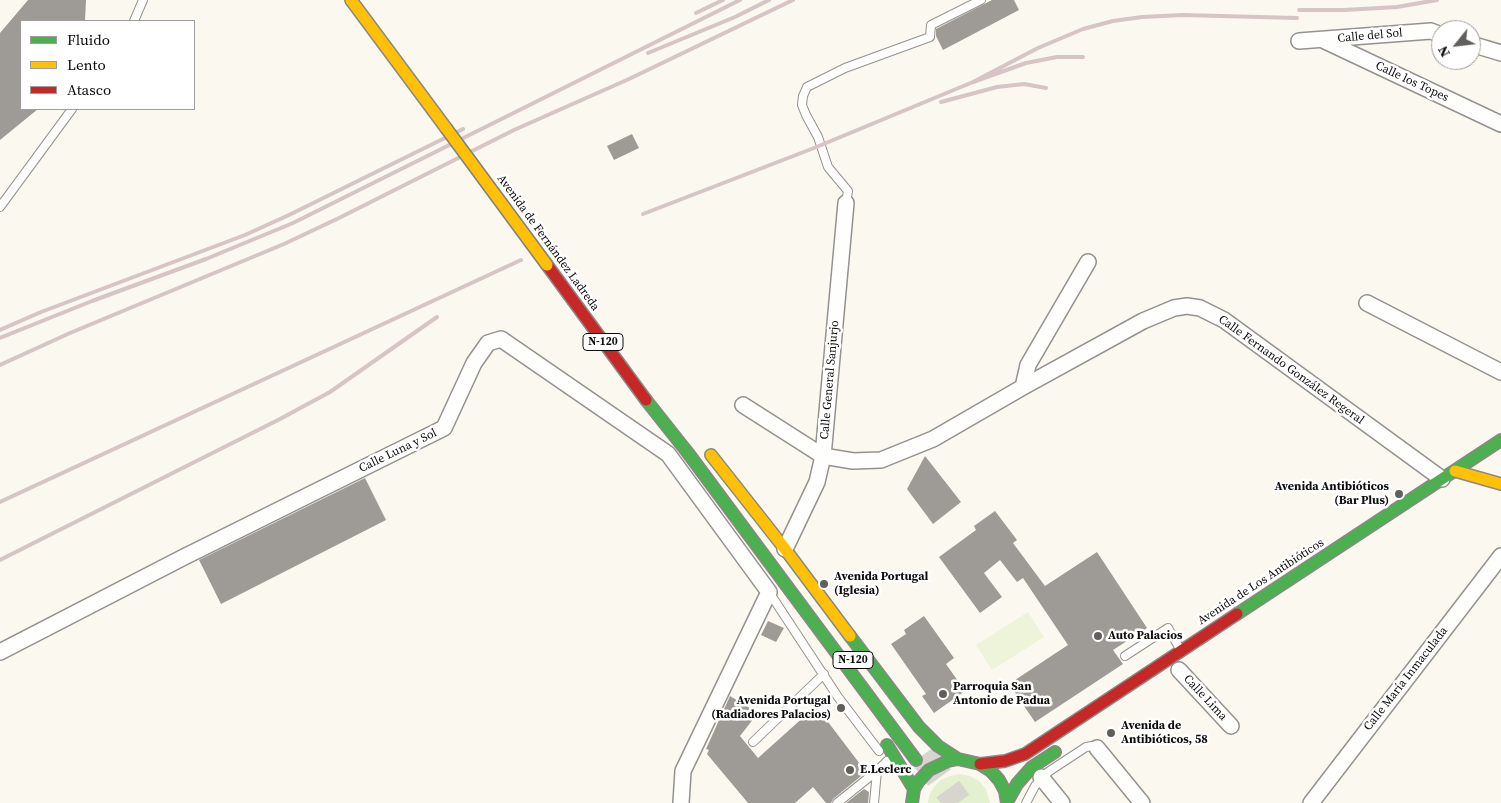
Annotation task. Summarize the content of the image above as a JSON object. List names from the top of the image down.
{
  "streets": {
    "main road": ["Avenida de Fernández Ladreda", "N-120", "Avenida de Los Antibióticos"],
    "street": [
      "Calle del Sol",
      "Calle los Topes",
      "Calle Fernando González Regeral",
      "Calle General Sanjurjo",
      "Calle Luna y Sol",
      "Calle María Inmaculada",
      "Calle Lima"
    ]
  },
  "crossings": [
    ["Calle del Sol", "Calle los Topes"],
    ["Avenida de Fernández Ladreda", "N-120"],
    ["Calle Fernando González Regeral", "Calle General Sanjurjo"],
    ["Calle Fernando González Regeral", "Avenida de Los Antibióticos"]
  ],
  "places": [
    "Avenida Antibióticos (Bar Plus)",
    "Avenida Portugal (Iglesia)",
    "Auto Palacios",
    "Parroquia San Antonio de Padua",
    "Avenida Portugal (Radiadores Palacios)",
    "Avenida de Antibióticos, 58",
    "E.Leclerc"
  ],
  "legend": ["Fluido", "Lento", "Atasco"],
  "north": "bottom left"
}
